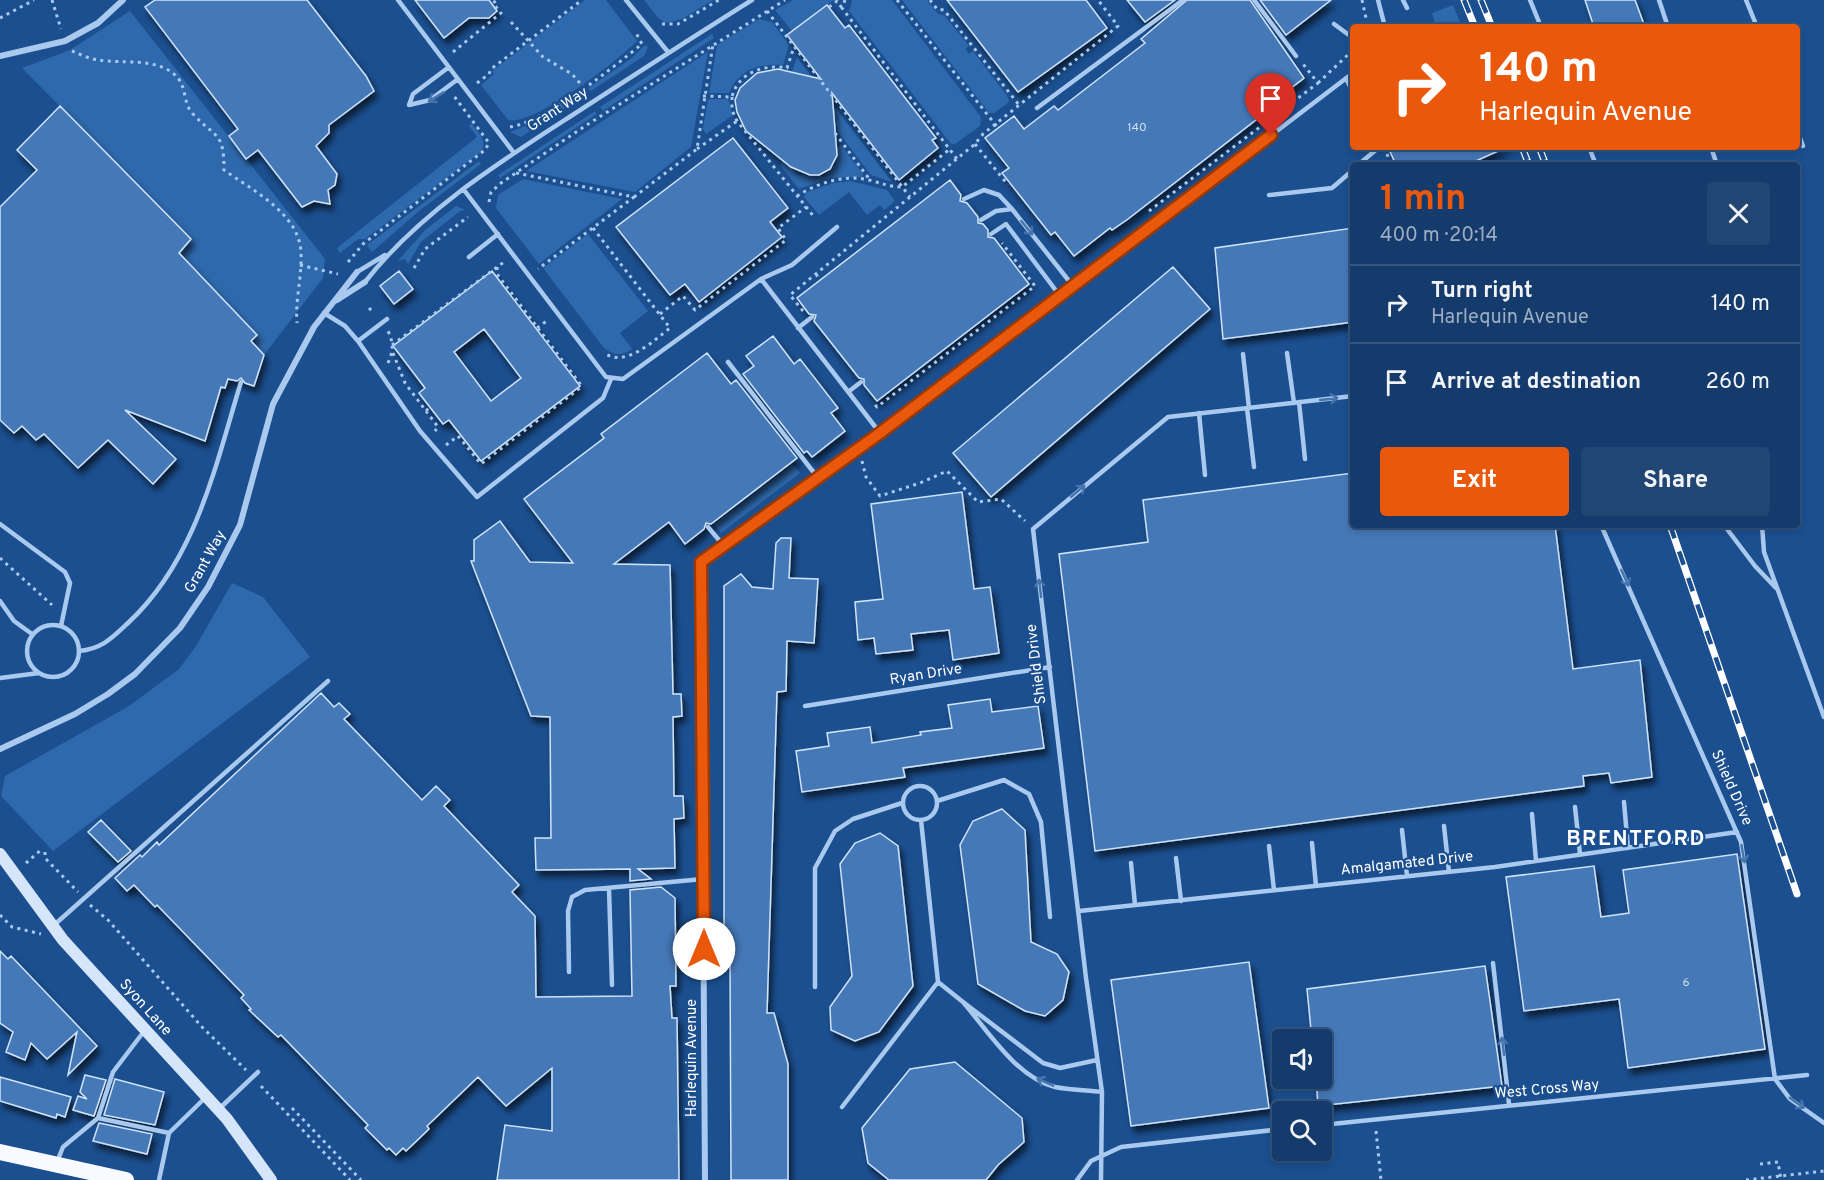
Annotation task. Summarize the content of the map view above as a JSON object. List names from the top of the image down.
{
  "streets": {
    "main road": ["Syon Lane"],
    "street": ["Grant Way", "Harlequin Avenue"],
    "lane": [
      "Shield Drive",
      "Ryan Drive",
      "Amalgamated Drive",
      "West Cross Way"
    ]
  },
  "crossings": [
    ["Shield Drive", "Ryan Drive"],
    ["Shield Drive", "Amalgamated Drive"],
    ["Shield Drive", "West Cross Way"]
  ],
  "districts": ["BRENTFORD"],
  "house_numbers": ["140", "6"],
  "page": {
    "turn": ["140 m", "Harlequin Avenue"],
    "heading": ["1 min", "400 m · 20:14"],
    "list": [
      {
        "name": "Turn right",
        "note": "Harlequin Avenue",
        "value": "140 m"
      },
      {
        "name": "Arrive at destination",
        "value": "260 m"
      }
    ],
    "buttons": ["Exit", "Share"]
  }
}
